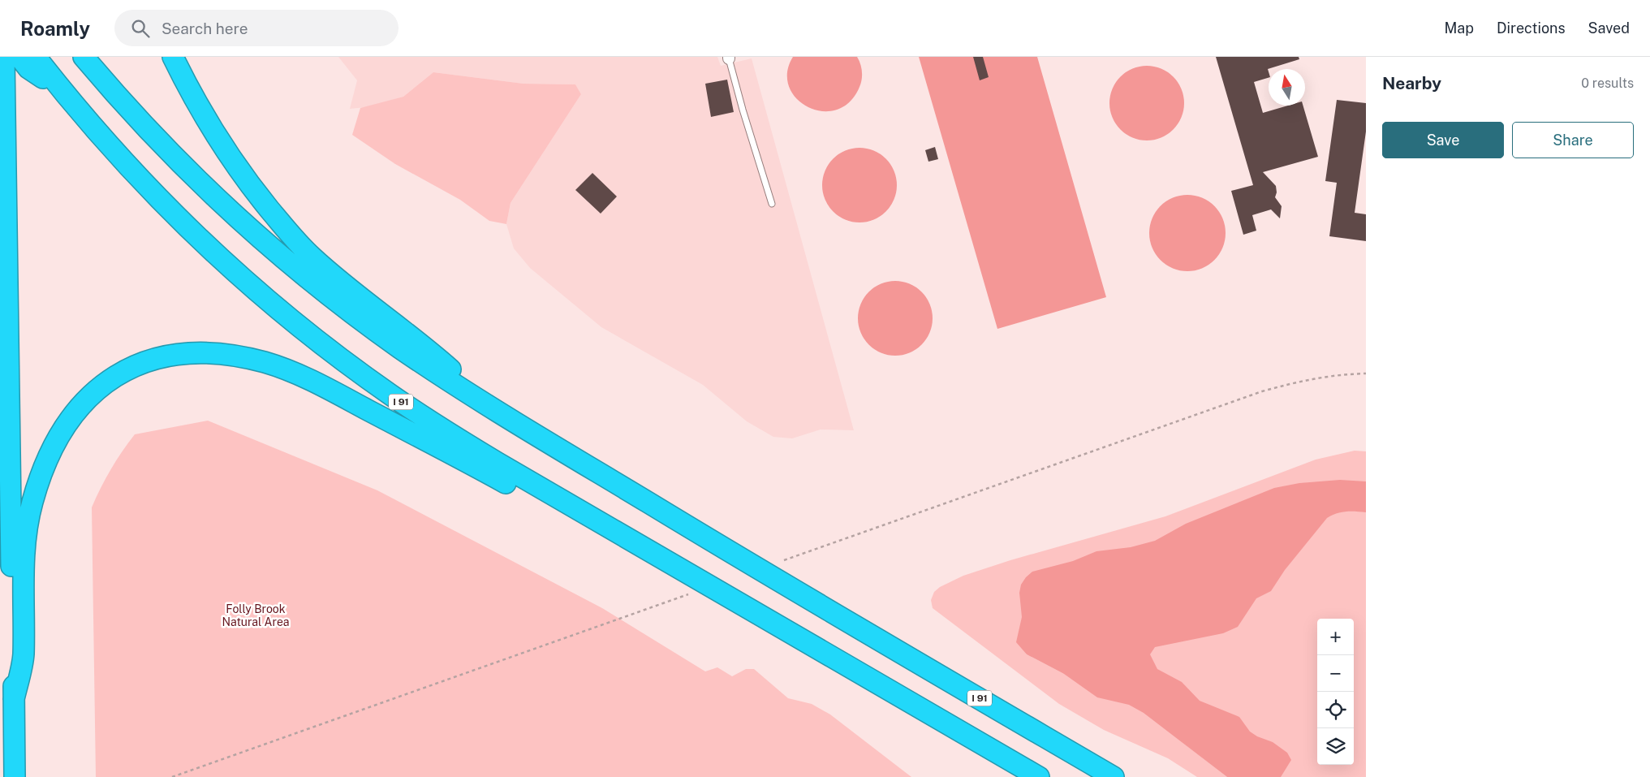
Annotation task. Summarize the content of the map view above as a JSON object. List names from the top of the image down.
{
  "streets": {
    "highway": ["I 91"]
  },
  "parks": ["Folly Brook Natural Area"],
  "north": "top",
  "page": {
    "header": "Roamly",
    "search": "Search here",
    "nav": ["Map", "Directions", "Saved"],
    "heading": ["Nearby", "0 results"],
    "buttons": ["Save", "Share"],
    "map_buttons": ["+", "−"]
  }
}
